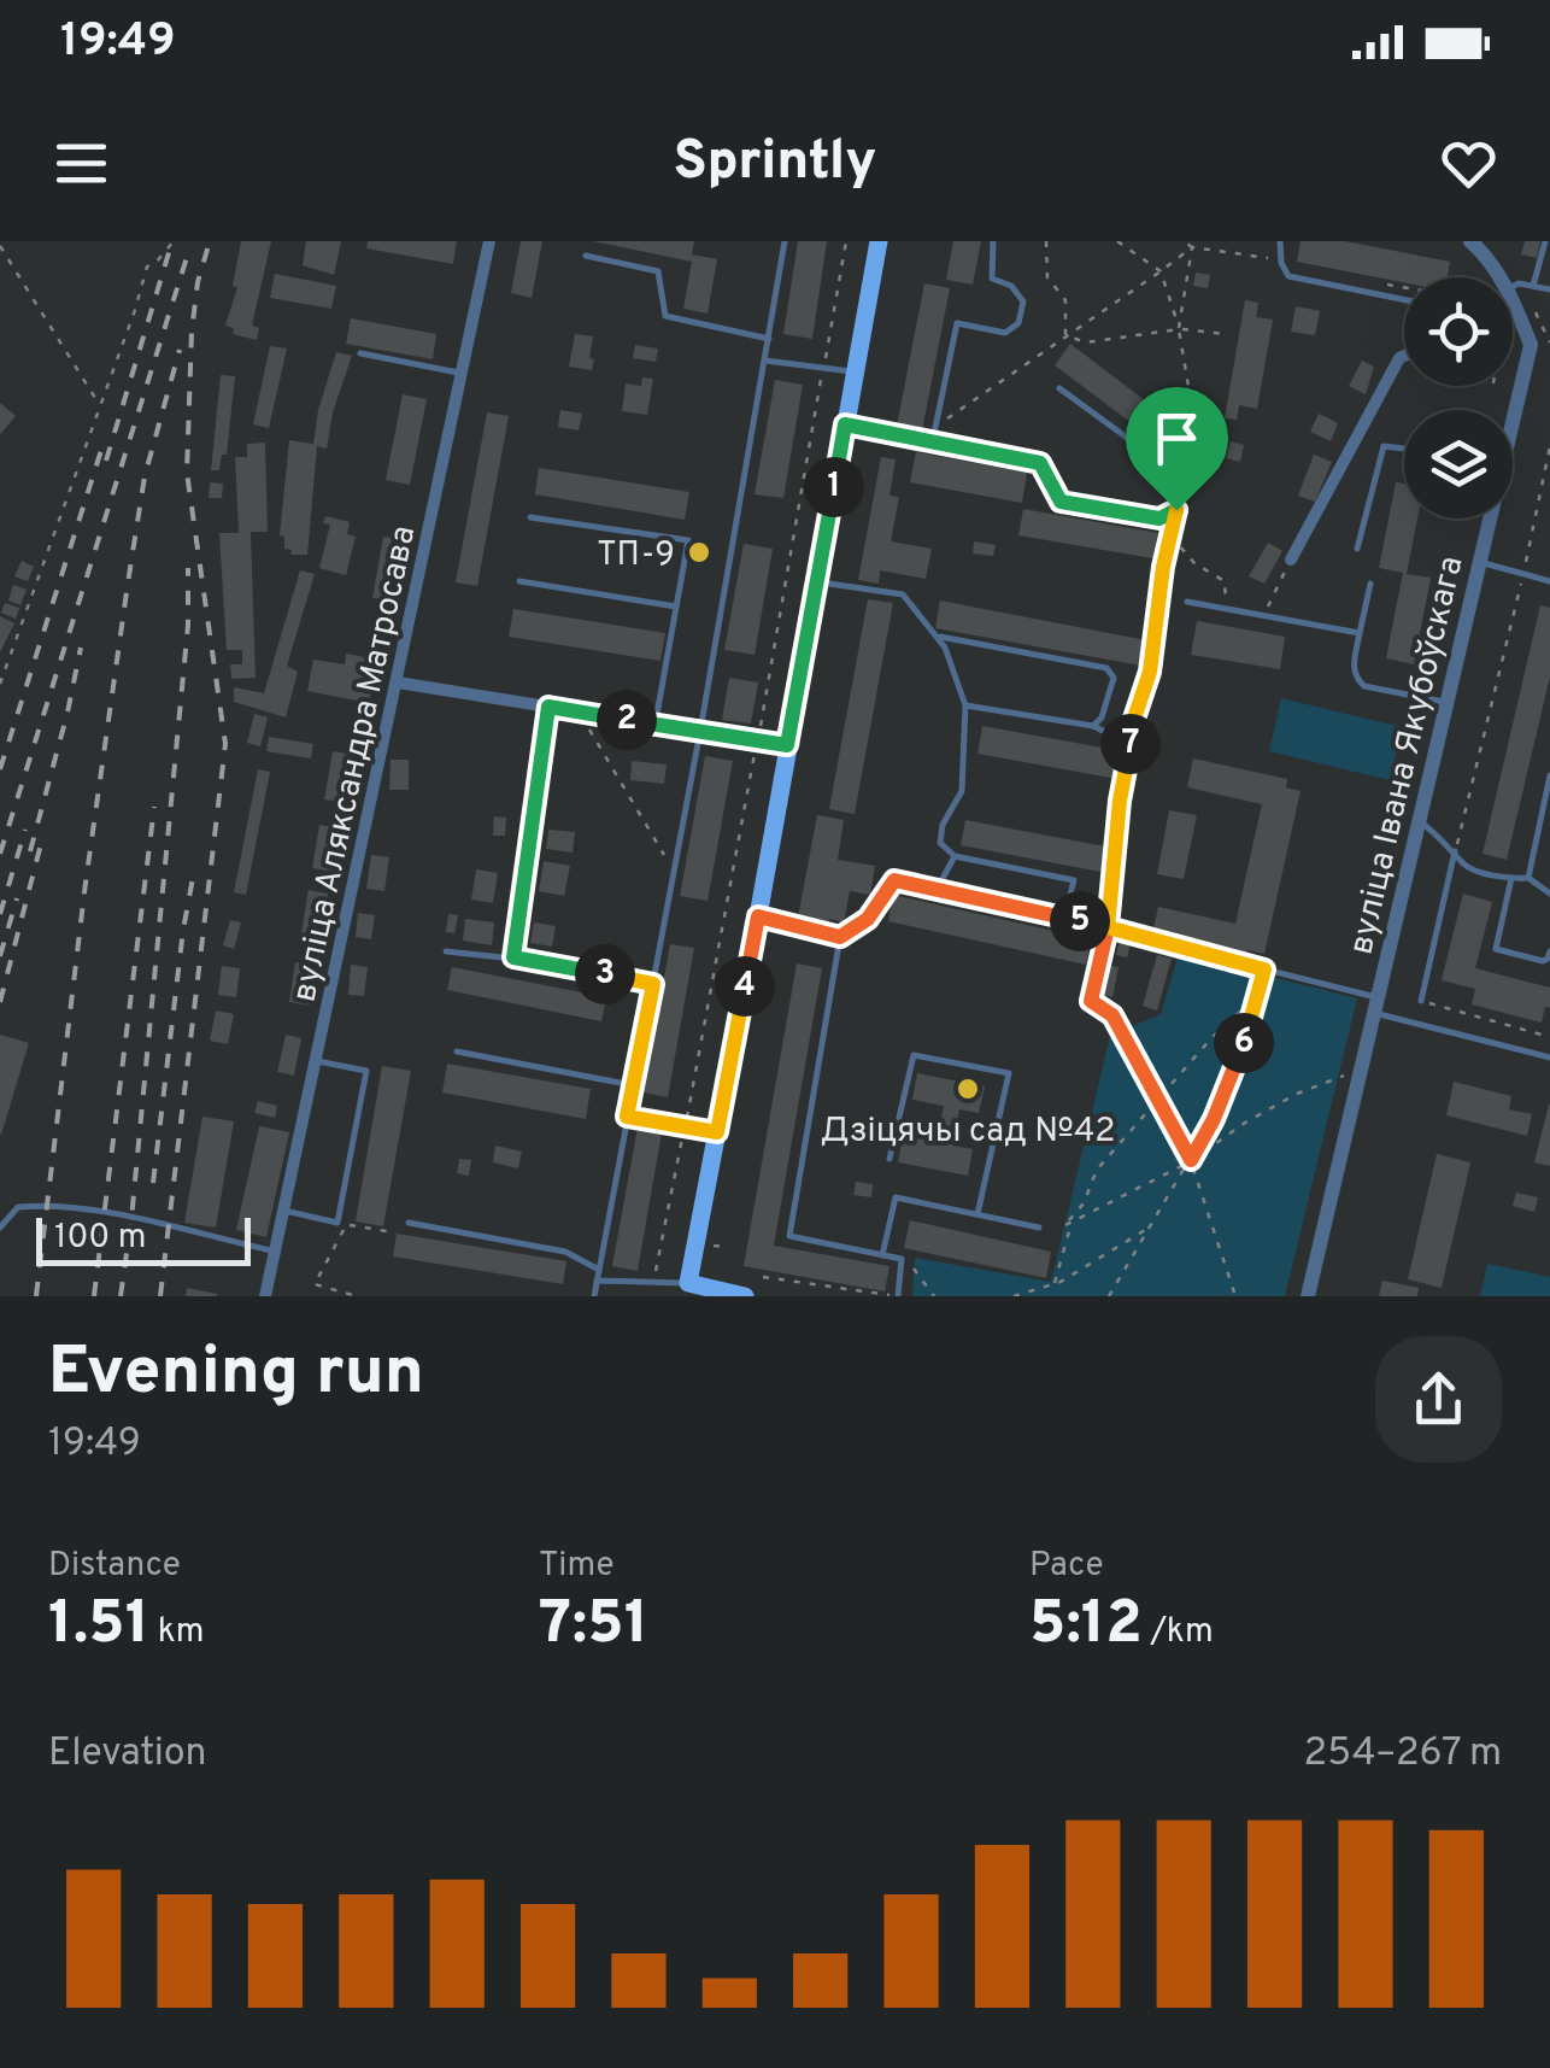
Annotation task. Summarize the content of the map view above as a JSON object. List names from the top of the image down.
{
  "streets": {
    "street": ["вуліца Івана Якубоўскага", "вуліца Аляксандра Матросава"]
  },
  "places": ["ТП-9", "Дзіцячы сад №42"],
  "scale_bar": "100 m",
  "page": {
    "status": "19:49",
    "header": "Sprintly",
    "pins": [
      "1",
      "2",
      "7",
      "5",
      "3",
      "4",
      "6"
    ],
    "scale": "100 m",
    "heading": ["Evening run", "19:49"],
    "stats": [
      ["Distance", "1.51 km"],
      ["Time", "7:51"],
      ["Pace", "5:12 /km"]
    ],
    "chart": ["Elevation", "254–267 m"]
  }
}
